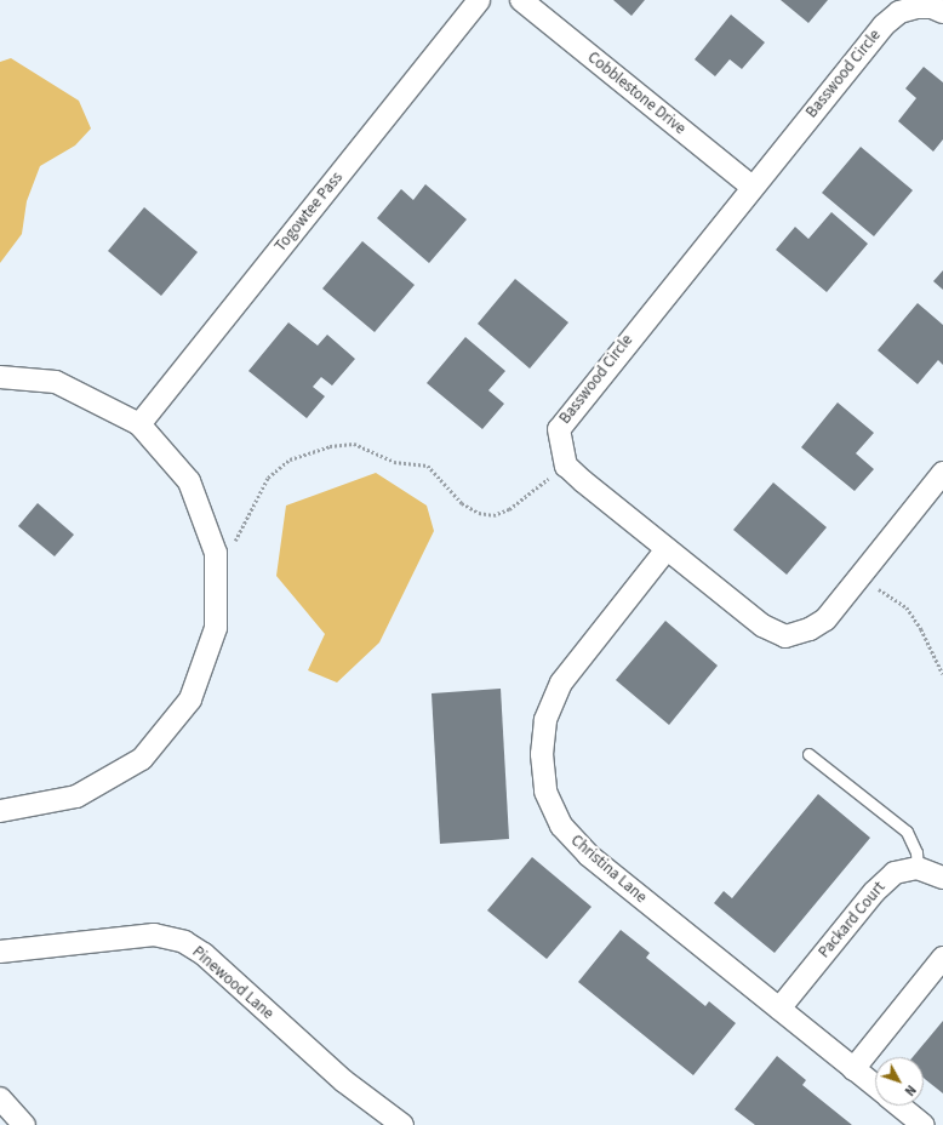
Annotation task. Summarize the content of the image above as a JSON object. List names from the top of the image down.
{
  "streets": {
    "street": [
      "Basswood Circle",
      "Cobblestone Drive",
      "Togowtee Pass",
      "Christina Lane",
      "Packard Court",
      "Pinewood Lane"
    ]
  },
  "crossings": [
    ["Basswood Circle", "Cobblestone Drive"],
    ["Christina Lane", "Packard Court"]
  ],
  "north": "bottom right"
}
